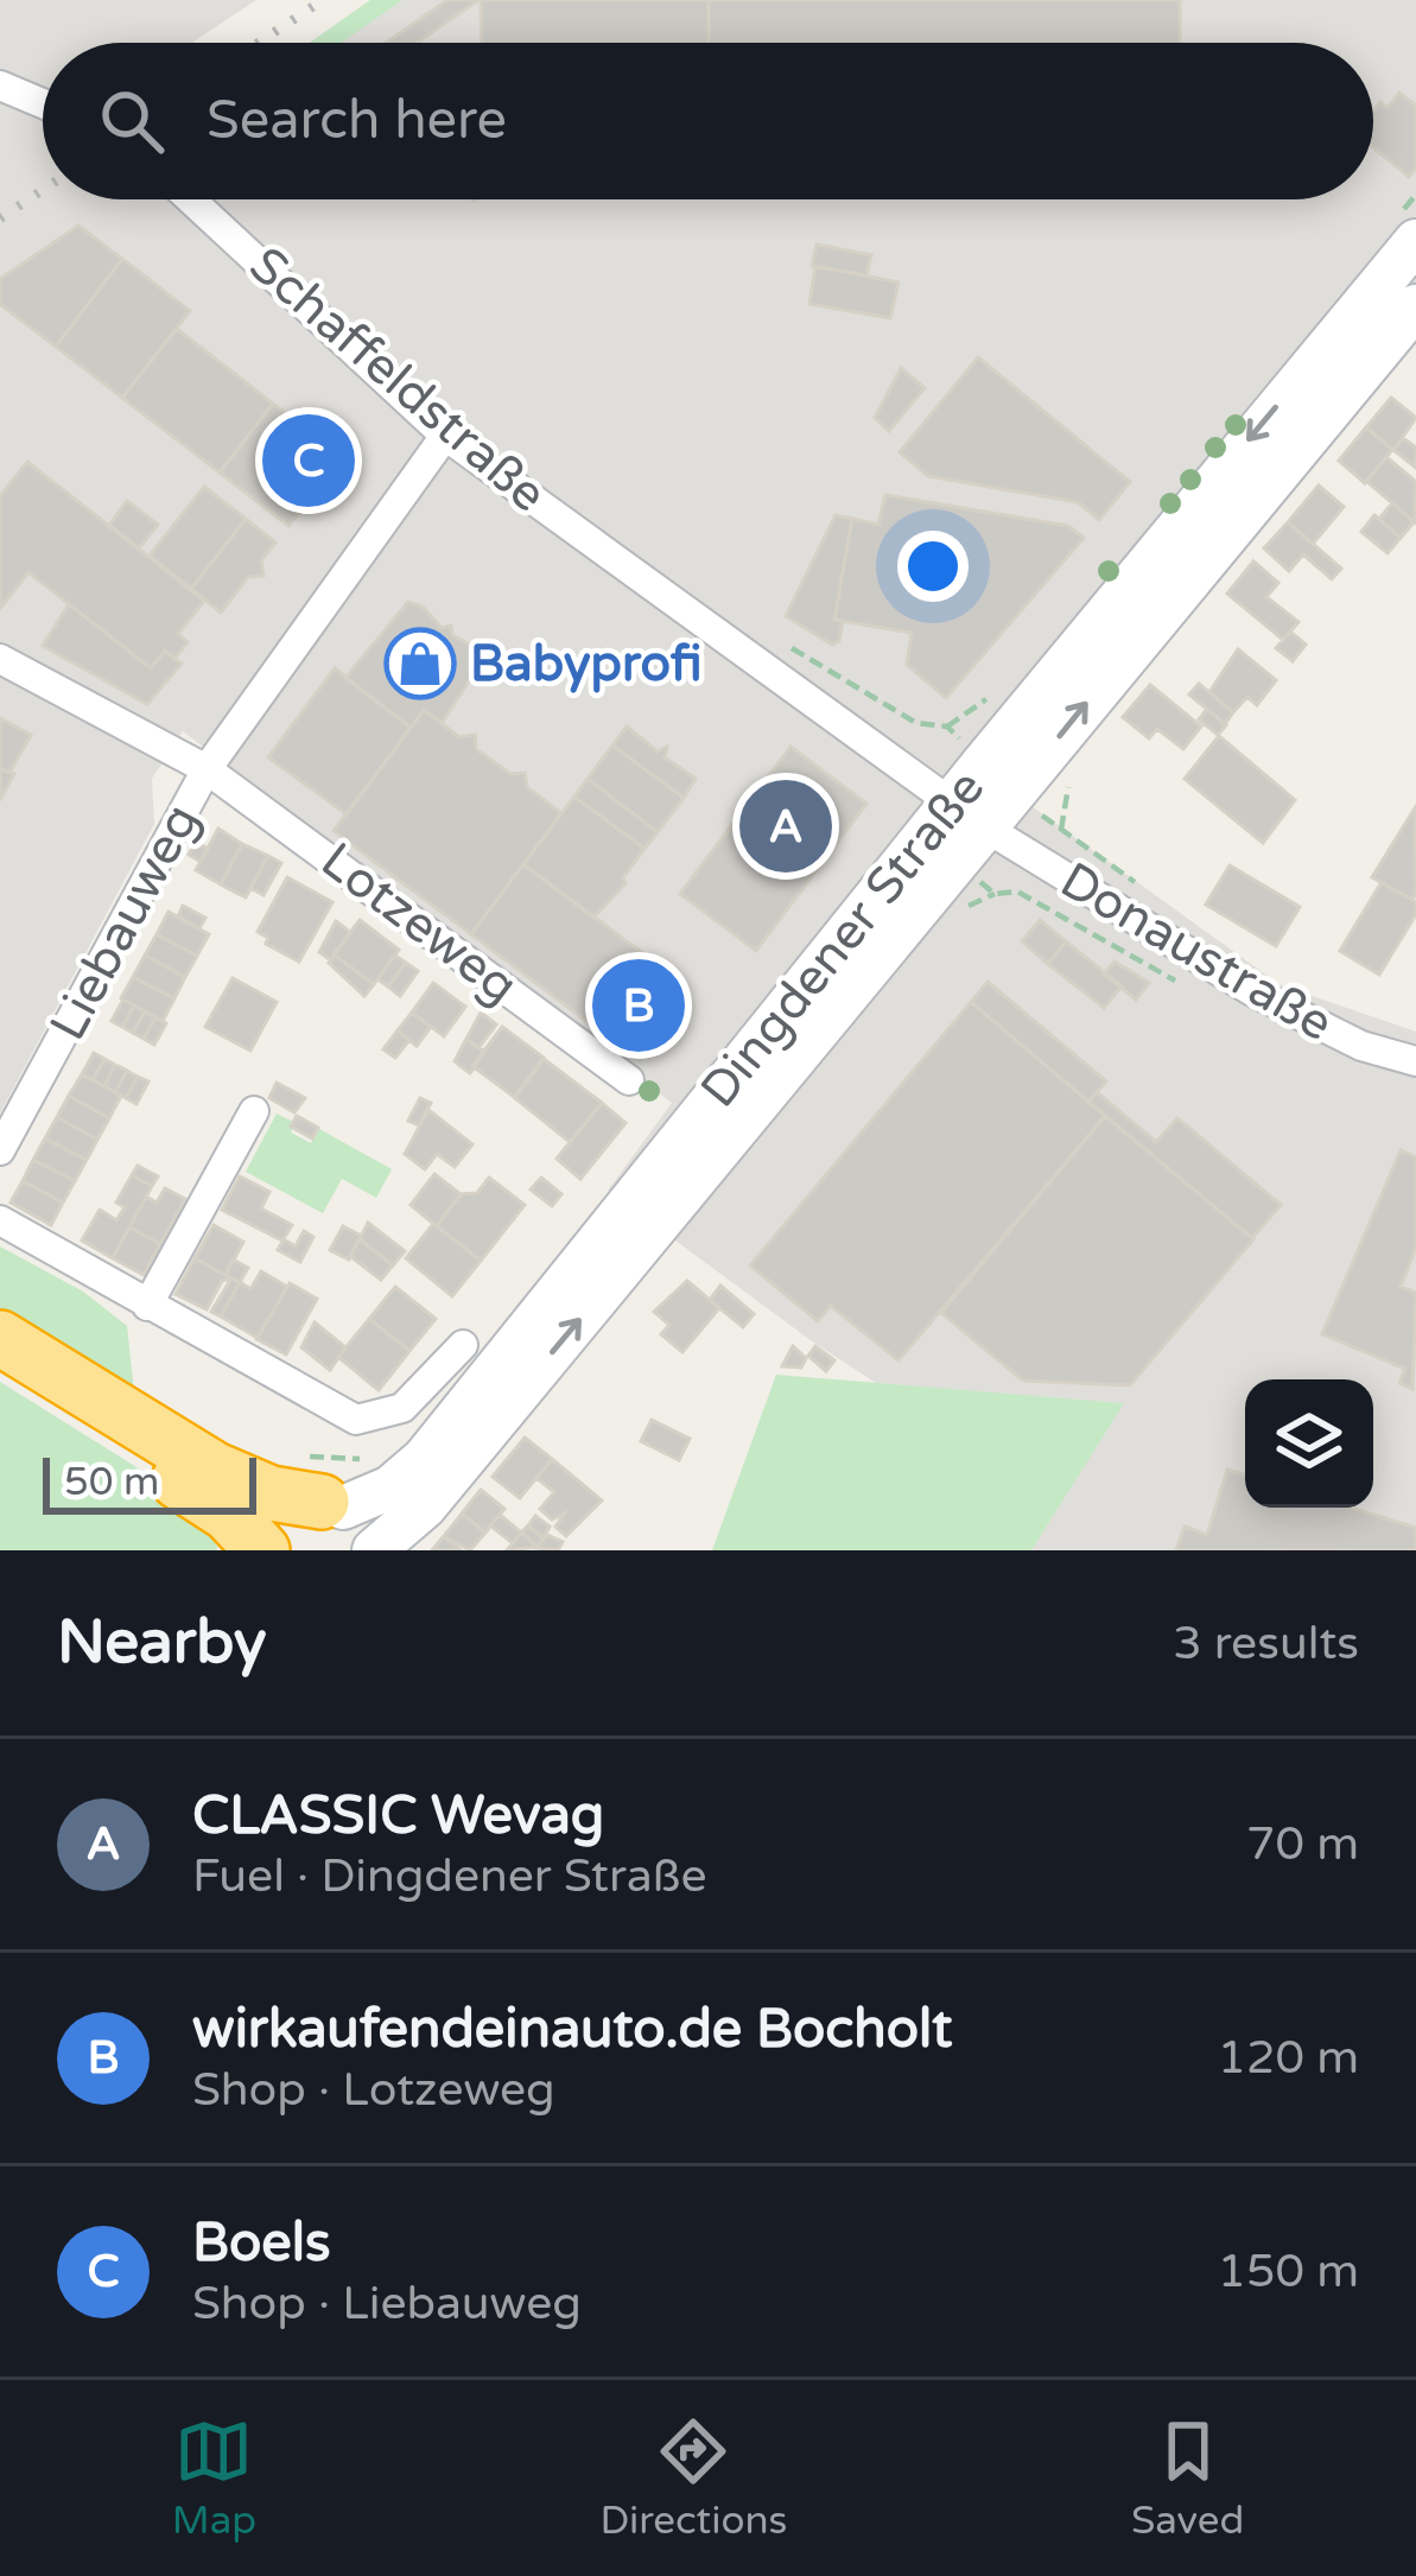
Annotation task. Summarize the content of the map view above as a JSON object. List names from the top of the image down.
{
  "streets": {
    "main road": ["Dingdener Straße"],
    "street": [
      "Schaffeldstraße",
      "Liebauweg",
      "Lotzeweg",
      "Donaustraße"
    ]
  },
  "crossings": [
    ["Schaffeldstraße", "Liebauweg"],
    ["Schaffeldstraße", "Dingdener Straße"],
    ["Schaffeldstraße", "Donaustraße"],
    ["Liebauweg", "Lotzeweg"],
    ["Dingdener Straße", "Donaustraße"]
  ],
  "places": {
    "shop": ["Babyprofi"]
  },
  "scale_bar": "50 m",
  "page": {
    "search": "Search here",
    "pins": ["C", "A", "B"],
    "scale": "50 m",
    "heading": ["Nearby", "3 results"],
    "list": [
      {
        "mark": "A",
        "name": "CLASSIC Wevag",
        "note": "Fuel · Dingdener Straße",
        "value": "70 m"
      },
      {
        "mark": "B",
        "name": "wirkaufendeinauto.de Bocholt",
        "note": "Shop · Lotzeweg",
        "value": "120 m"
      },
      {
        "mark": "C",
        "name": "Boels",
        "note": "Shop · Liebauweg",
        "value": "150 m"
      }
    ],
    "nav": ["Map", "Directions", "Saved"]
  }
}
